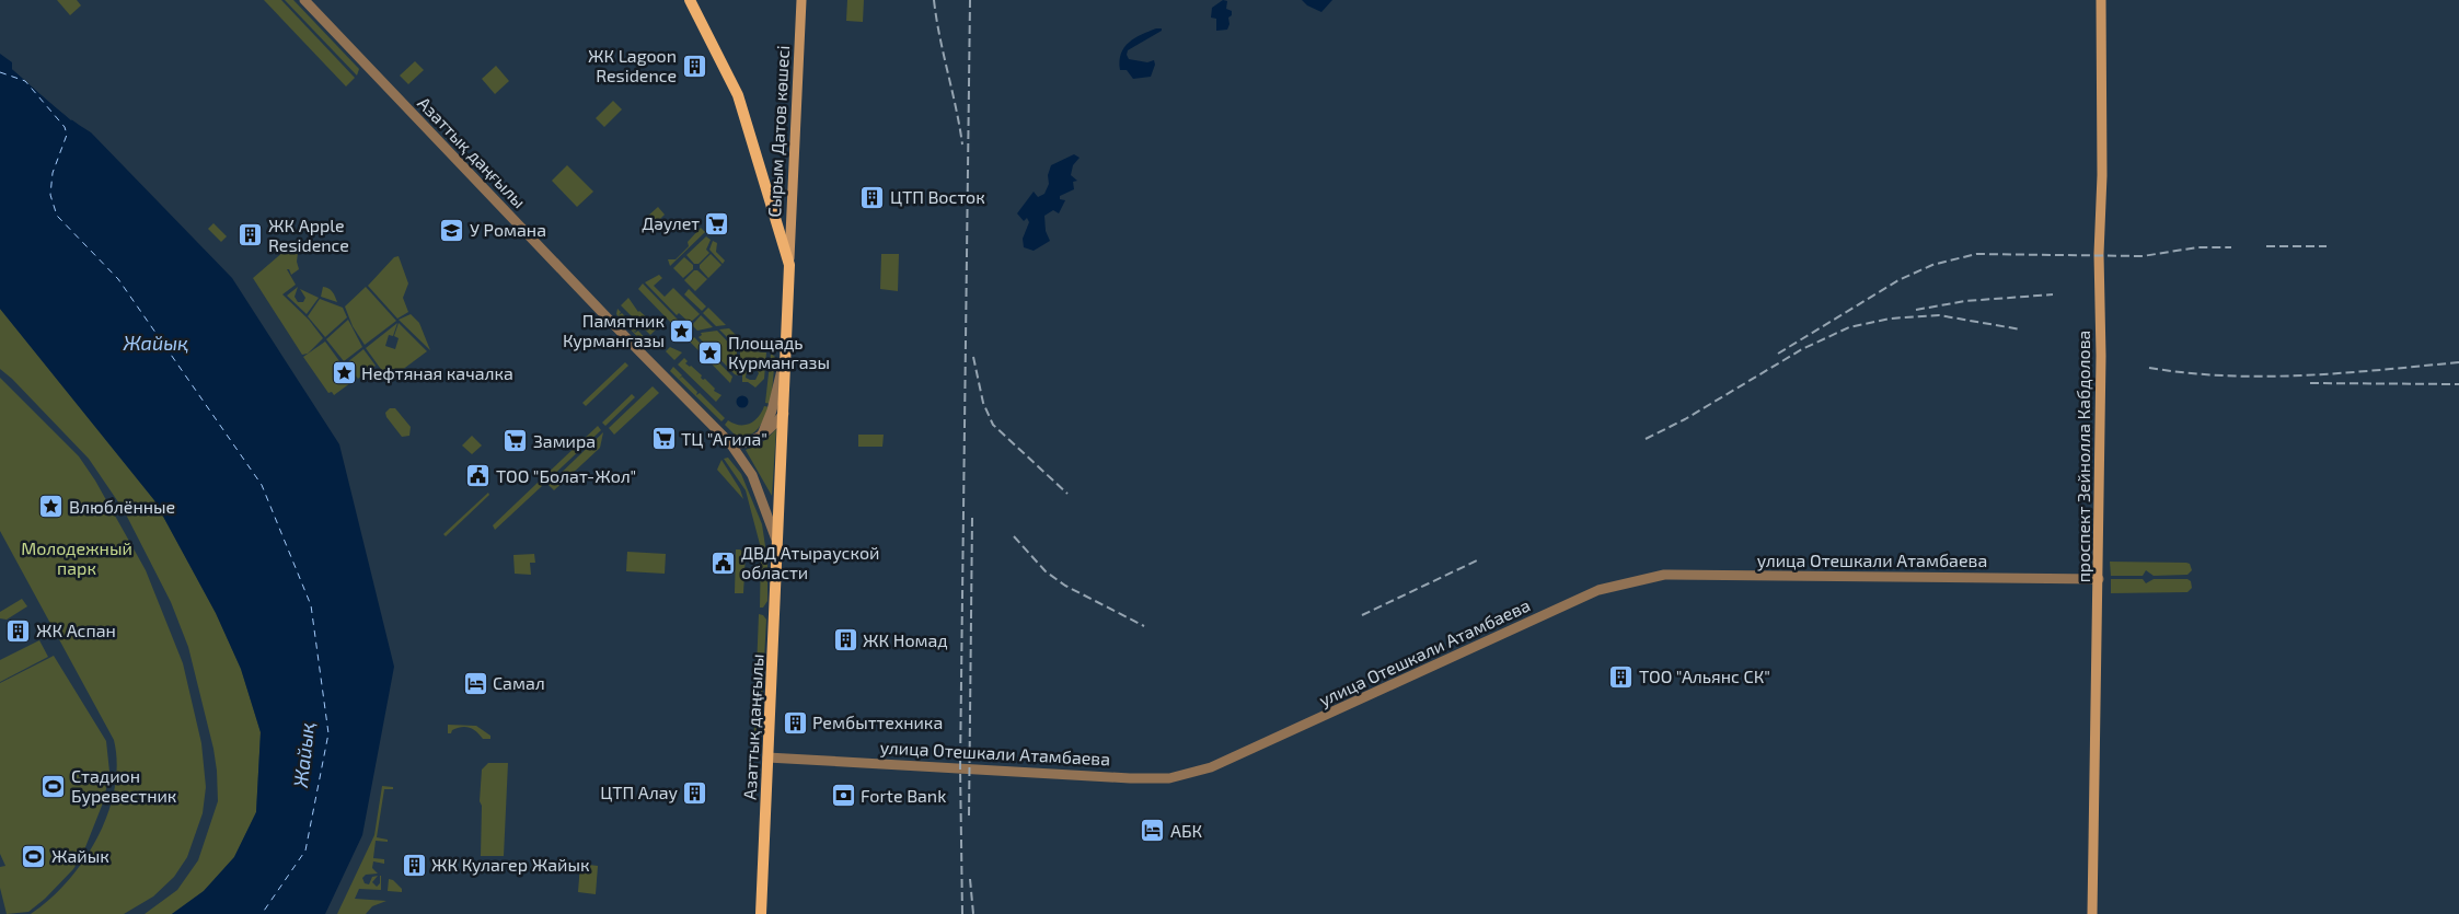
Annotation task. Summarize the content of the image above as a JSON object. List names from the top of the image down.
{
  "streets": {
    "main road": ["Сырым Датов көшесі", "Азаттық даңғылы", "проспект Зейнолла Кабдолова"],
    "street": ["улица Отешкали Атамбаева"]
  },
  "crossings": [
    ["Сырым Датов көшесі", "Азаттық даңғылы"],
    ["Азаттық даңғылы", "улица Отешкали Атамбаева"],
    ["проспект Зейнолла Кабдолова", "улица Отешкали Атамбаева"]
  ],
  "water": ["Жайық"],
  "parks": ["Молодежный парк"],
  "places": {
    "building": [
      "ЖК Lagoon Residence",
      "ЦТП Восток",
      "ЖК Apple Residence",
      "ЖК Аспан",
      "ЖК Номад",
      "ТОО \"Альянс СК\"",
      "Рембыттехника",
      "ЦТП Алау",
      "ЖК Кулагер Жайык"
    ],
    "supermarket": ["Дәулет", "ТЦ \"Агила\"", "Замира"],
    "school or university": ["У Романа"],
    "place": [
      "Памятник Курмангазы",
      "Площадь Курмангазы",
      "Нефтяная качалка",
      "Влюблённые"
    ],
    "public building": ["ТОО \"Болат-Жол\"", "ДВД Атырауской области"],
    "hotel": ["Самал", "АБК"],
    "sports": ["Стадион Буревестник", "Жайык"],
    "bank": ["Forte Bank"]
  }
}
